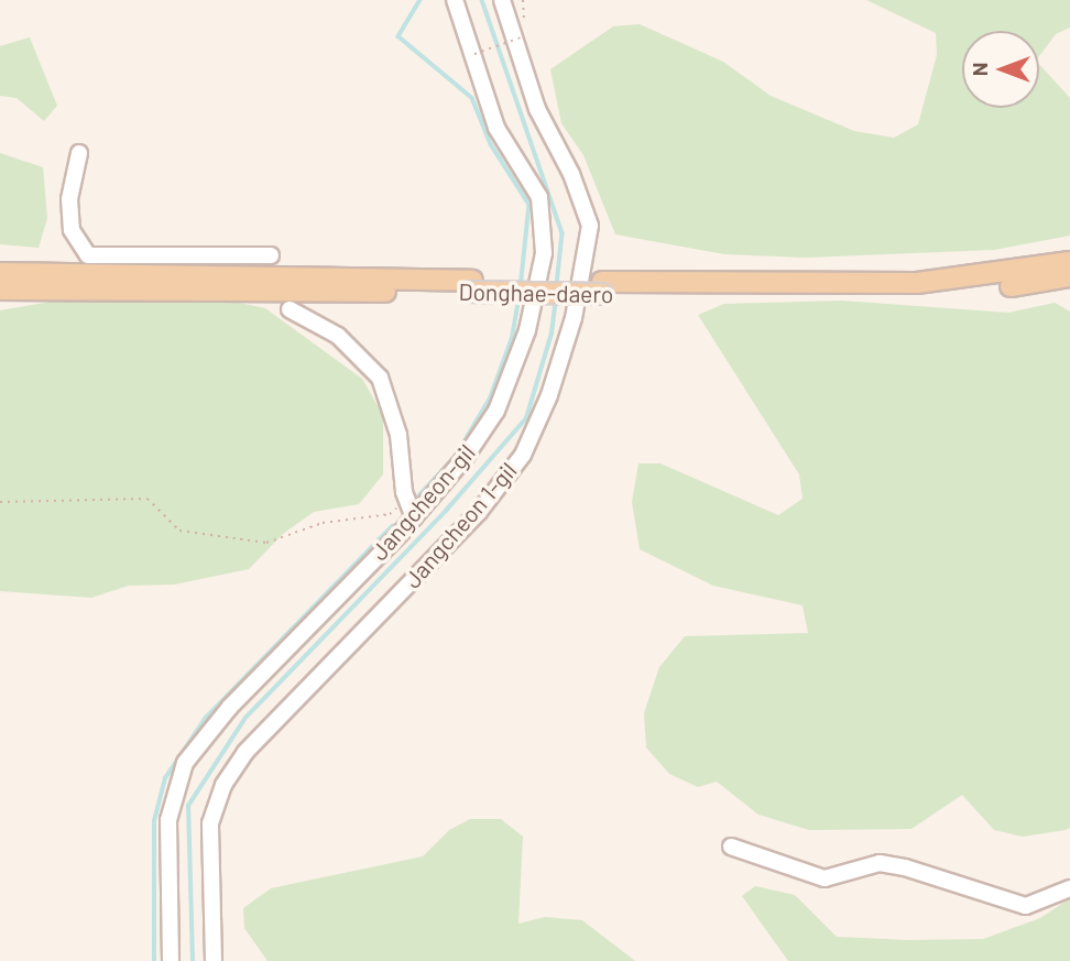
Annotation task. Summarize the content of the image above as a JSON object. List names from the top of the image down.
{
  "streets": {
    "main road": ["Donghae-daero"],
    "street": ["Jangcheon-gil", "Jangcheon 1-gil"]
  },
  "north": "left"
}
